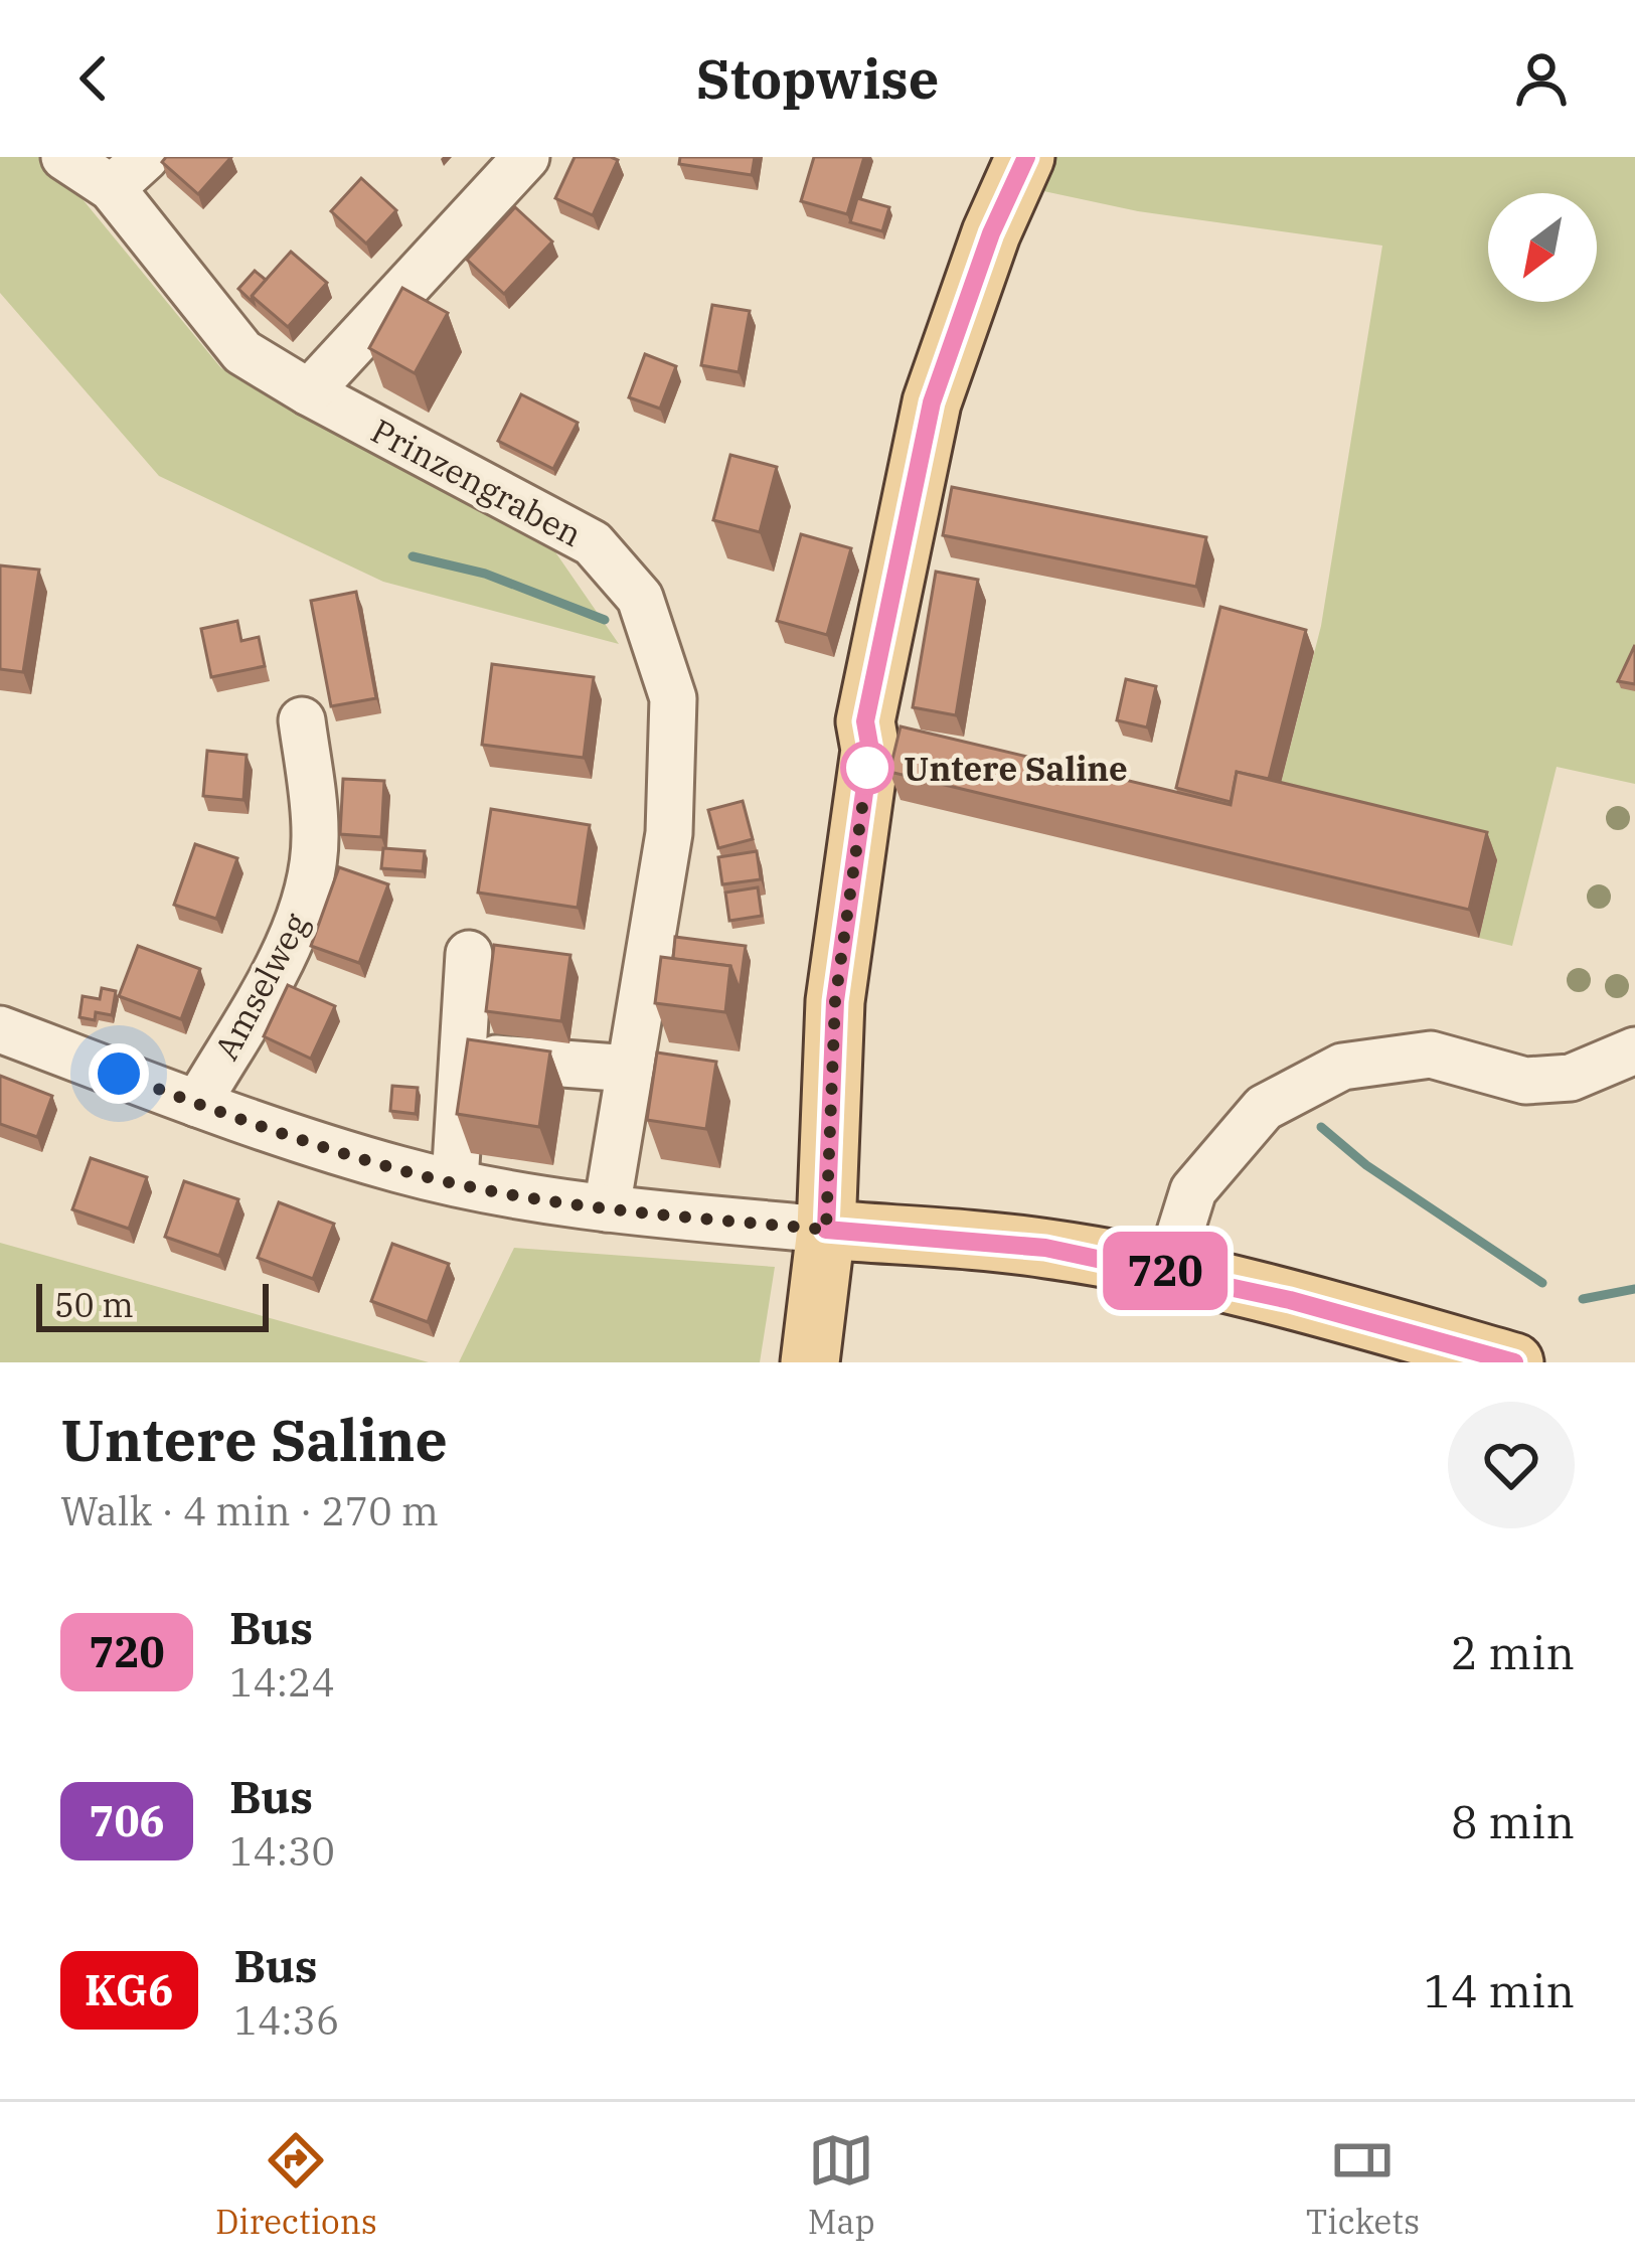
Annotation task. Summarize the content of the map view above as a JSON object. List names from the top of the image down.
{
  "streets": {
    "street": ["Prinzengraben", "Amselweg"]
  },
  "places": ["Untere Saline"],
  "lines": ["bus line 720"],
  "scale_bar": "50 m",
  "north": "bottom left",
  "page": {
    "header": "Stopwise",
    "on_map": "720",
    "scale": "50 m",
    "heading": ["Untere Saline", "Walk · 4 min · 270 m"],
    "list": [
      {
        "mark": "720",
        "name": "Bus",
        "note": "14:24",
        "value": "2 min"
      },
      {
        "mark": "706",
        "name": "Bus",
        "note": "14:30",
        "value": "8 min"
      },
      {
        "mark": "KG6",
        "name": "Bus",
        "note": "14:36",
        "value": "14 min"
      }
    ],
    "tabs": ["Directions", "Map", "Tickets"]
  }
}
